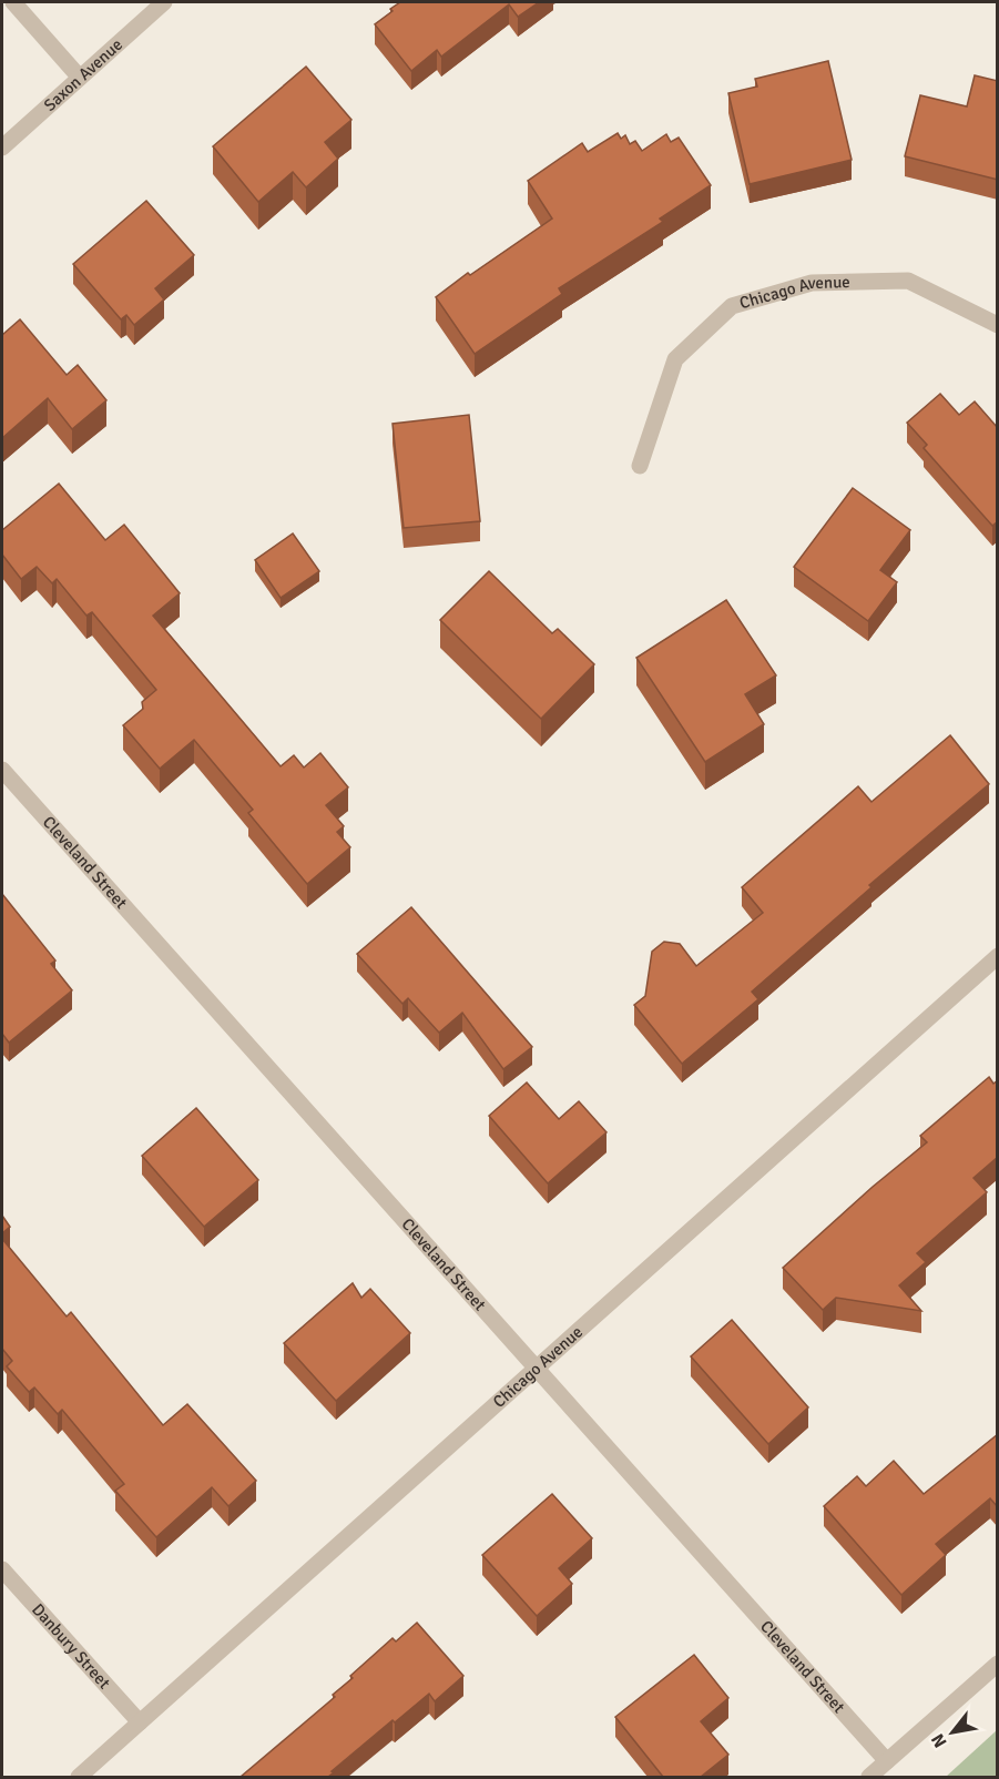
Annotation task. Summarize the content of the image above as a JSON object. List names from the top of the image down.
{
  "streets": {
    "street": [
      "Saxon Avenue",
      "Chicago Avenue",
      "Cleveland Street",
      "Danbury Street"
    ]
  },
  "crossings": [
    ["Chicago Avenue", "Cleveland Street"],
    ["Chicago Avenue", "Danbury Street"]
  ],
  "north": "bottom left"
}
